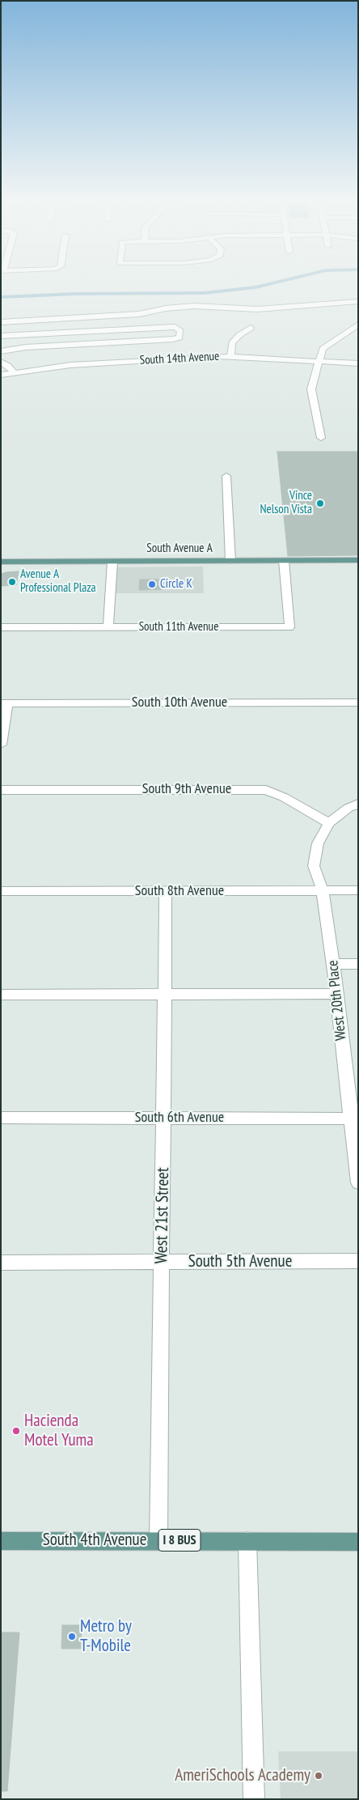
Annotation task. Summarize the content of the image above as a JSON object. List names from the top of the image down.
{
  "streets": {
    "main road": ["South Avenue A", "South 4th Avenue", "I 8 BUS"],
    "street": [
      "South 14th Avenue",
      "South 11th Avenue",
      "South 10th Avenue",
      "South 9th Avenue",
      "South 8th Avenue",
      "West 20th Place",
      "South 6th Avenue",
      "West 21st Street",
      "South 5th Avenue"
    ]
  },
  "crossings": [
    ["South Avenue A", "South 11th Avenue"],
    ["South 9th Avenue", "West 20th Place"],
    ["South 8th Avenue", "West 20th Place"],
    ["South 8th Avenue", "West 21st Street"],
    ["West 20th Place", "South 6th Avenue"],
    ["South 6th Avenue", "West 21st Street"],
    ["West 21st Street", "South 5th Avenue"],
    ["West 21st Street", "South 4th Avenue"]
  ],
  "places": [
    "Vince Nelson Vista",
    "Avenue A Professional Plaza",
    "Circle K",
    "Hacienda Motel Yuma",
    "Metro by T-Mobile",
    "AmeriSchools Academy"
  ]
}
